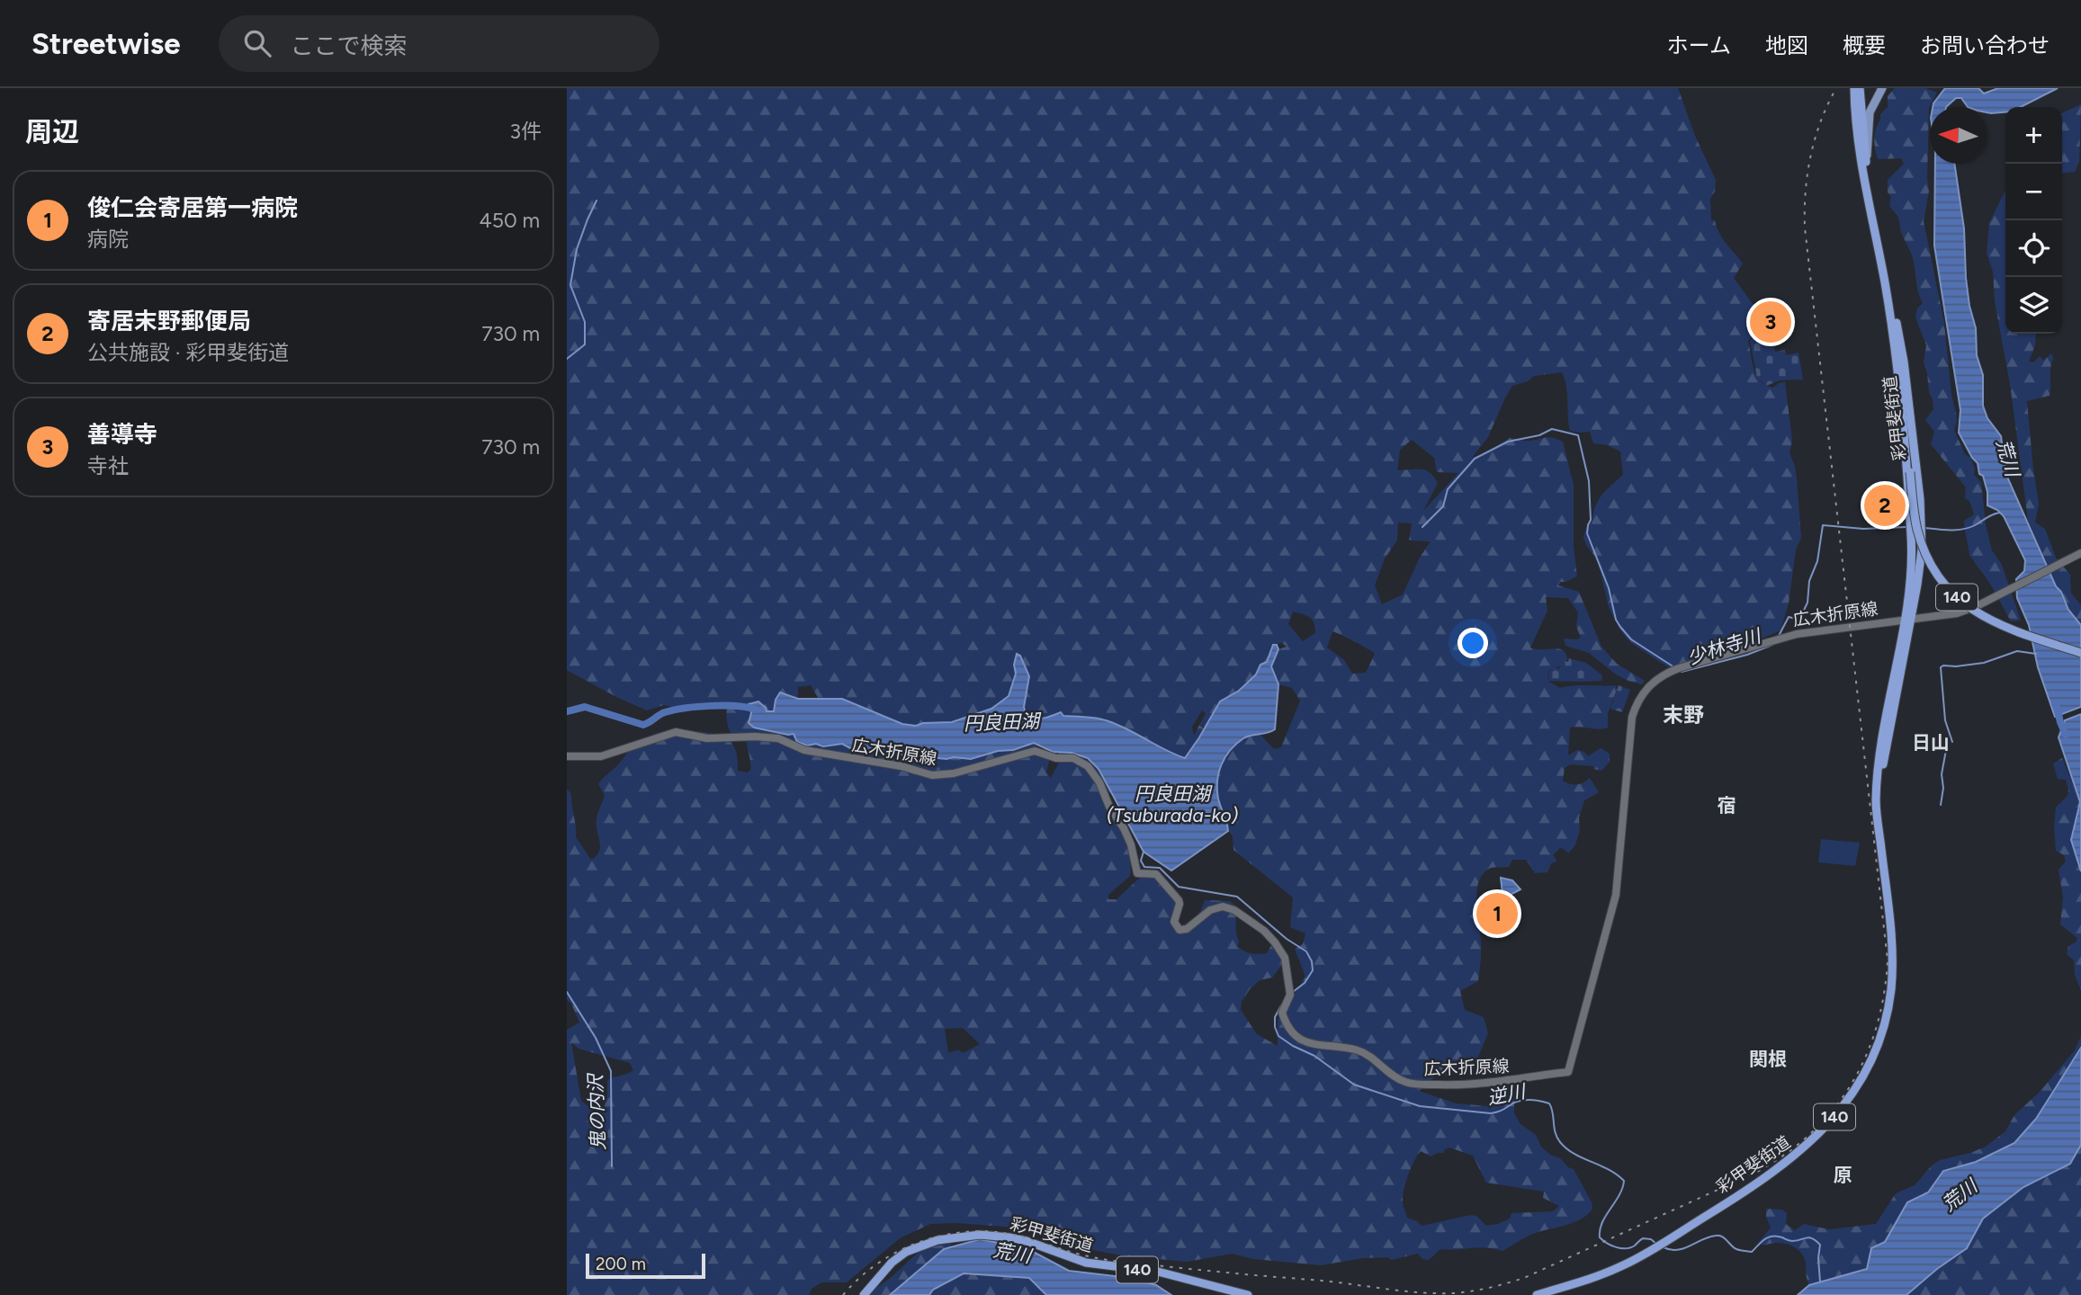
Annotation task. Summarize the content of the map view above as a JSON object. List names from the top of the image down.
{
  "streets": {
    "highway": ["彩甲斐街道", "140"],
    "main road": ["広木折原線"]
  },
  "crossings": [
    ["彩甲斐街道", "140"],
    ["彩甲斐街道", "広木折原線"]
  ],
  "districts": [
    "末野",
    "日山",
    "宿",
    "関根",
    "原"
  ],
  "water": [
    "荒川",
    "少林寺川",
    "円良田湖",
    "円良田湖 (Tsuburada-ko)",
    "逆川",
    "鬼の内沢"
  ],
  "scale_bar": "200 m",
  "north": "left",
  "page": {
    "header": "Streetwise",
    "search": "ここで検索",
    "nav": [
      "ホーム",
      "地図",
      "概要",
      "お問い合わせ"
    ],
    "heading": ["周辺", "3件"],
    "map_buttons": ["+", "−"],
    "list": [
      {
        "mark": "1",
        "name": "俊仁会寄居第一病院",
        "note": "病院",
        "value": "450 m"
      },
      {
        "mark": "2",
        "name": "寄居末野郵便局",
        "note": "公共施設 · 彩甲斐街道",
        "value": "730 m"
      },
      {
        "mark": "3",
        "name": "善導寺",
        "note": "寺社",
        "value": "730 m"
      }
    ],
    "pins": ["3", "2", "1"],
    "scale": "200 m"
  }
}
